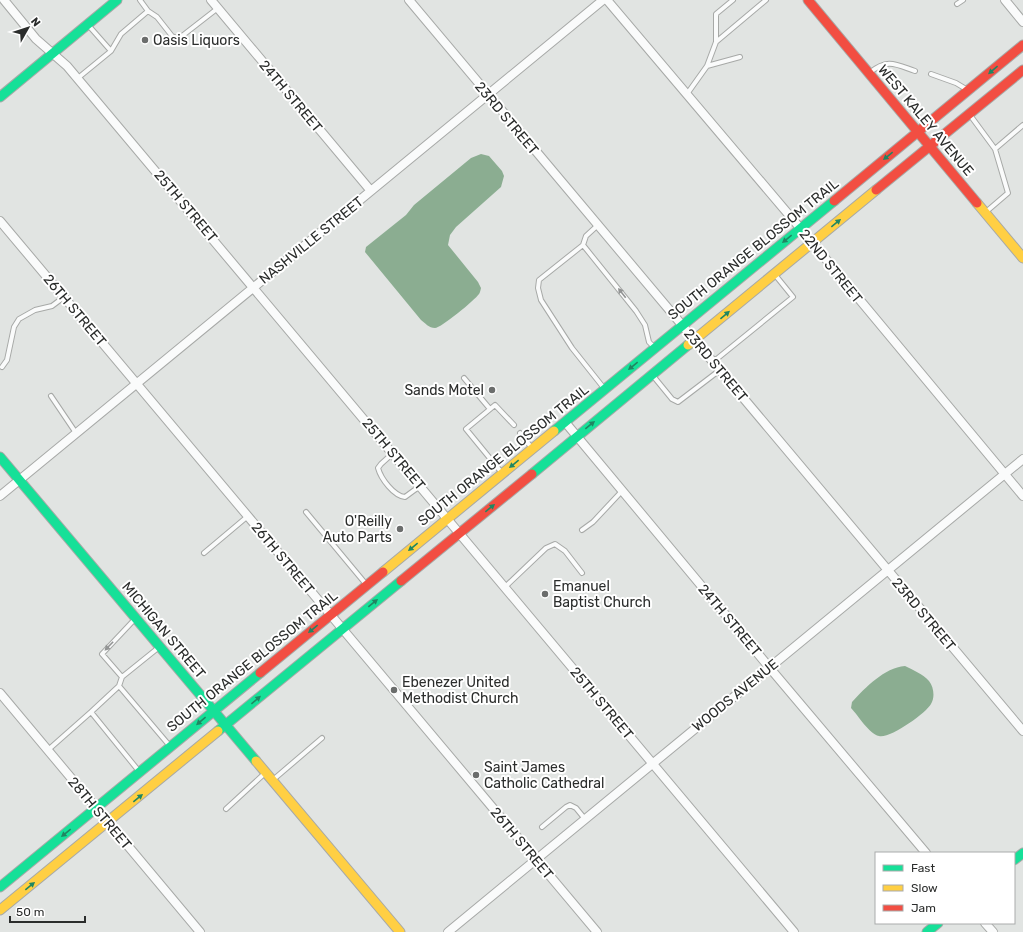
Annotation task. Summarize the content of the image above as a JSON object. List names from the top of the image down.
{
  "streets": {
    "main road": ["WEST KALEY AVENUE", "SOUTH ORANGE BLOSSOM TRAIL", "MICHIGAN STREET"],
    "street": [
      "24TH STREET",
      "23RD STREET",
      "25TH STREET",
      "NASHVILLE STREET",
      "22ND STREET",
      "26TH STREET",
      "WOODS AVENUE",
      "28TH STREET"
    ]
  },
  "crossings": [
    ["24TH STREET", "NASHVILLE STREET"],
    ["24TH STREET", "SOUTH ORANGE BLOSSOM TRAIL"],
    ["24TH STREET", "WOODS AVENUE"],
    ["23RD STREET", "NASHVILLE STREET"],
    ["23RD STREET", "SOUTH ORANGE BLOSSOM TRAIL"],
    ["23RD STREET", "WOODS AVENUE"],
    ["WEST KALEY AVENUE", "SOUTH ORANGE BLOSSOM TRAIL"],
    ["25TH STREET", "NASHVILLE STREET"],
    ["25TH STREET", "SOUTH ORANGE BLOSSOM TRAIL"],
    ["25TH STREET", "WOODS AVENUE"],
    ["NASHVILLE STREET", "26TH STREET"],
    ["NASHVILLE STREET", "MICHIGAN STREET"],
    ["SOUTH ORANGE BLOSSOM TRAIL", "22ND STREET"],
    ["SOUTH ORANGE BLOSSOM TRAIL", "26TH STREET"],
    ["SOUTH ORANGE BLOSSOM TRAIL", "MICHIGAN STREET"],
    ["SOUTH ORANGE BLOSSOM TRAIL", "28TH STREET"],
    ["22ND STREET", "WOODS AVENUE"],
    ["26TH STREET", "WOODS AVENUE"]
  ],
  "places": [
    "Oasis Liquors",
    "Sands Motel",
    "O'Reilly Auto Parts",
    "Emanuel Baptist Church",
    "Ebenezer United Methodist Church",
    "Saint James Catholic Cathedral"
  ],
  "legend": ["Fast", "Slow", "Jam"],
  "scale_bar": "50 m",
  "north": "top right"
}
